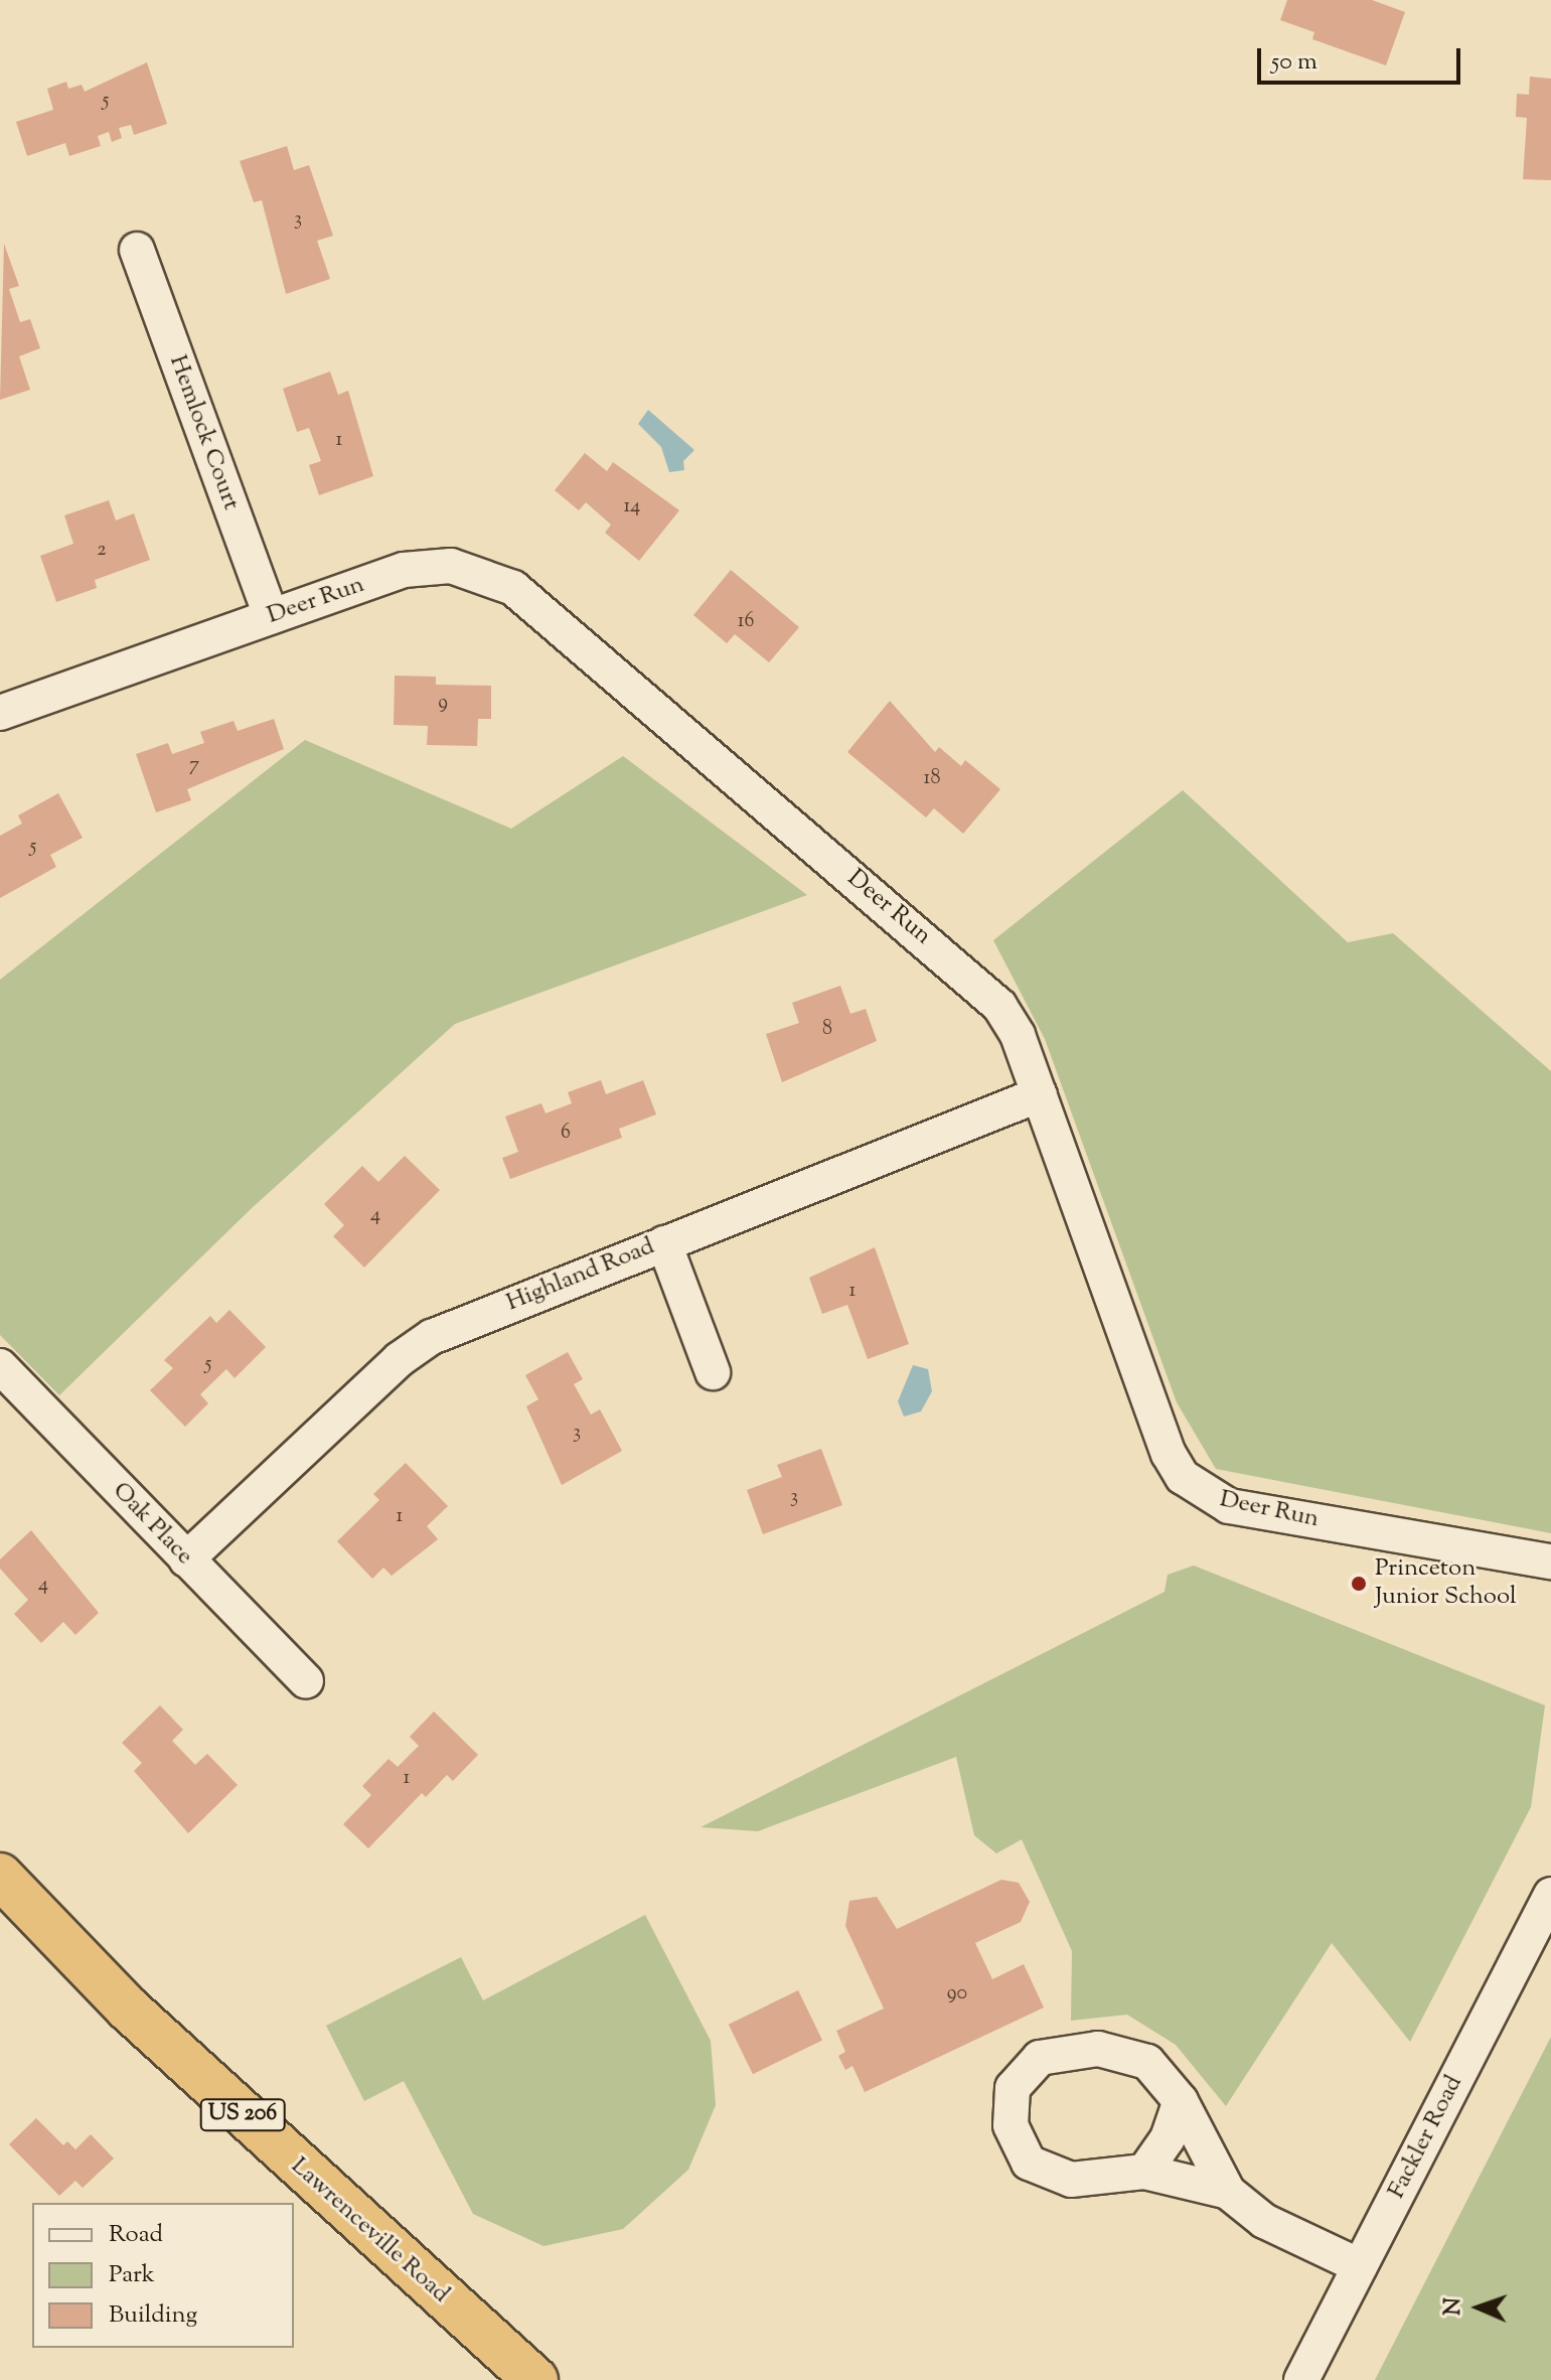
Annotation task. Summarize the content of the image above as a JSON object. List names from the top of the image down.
{
  "streets": {
    "highway": ["US 206", "Lawrenceville Road"],
    "street": [
      "Hemlock Court",
      "Deer Run",
      "Highland Road",
      "Oak Place",
      "Fackler Road"
    ]
  },
  "crossings": [
    ["Hemlock Court", "Deer Run"],
    ["Deer Run", "Highland Road"],
    ["Highland Road", "Oak Place"]
  ],
  "places": ["Princeton Junior School"],
  "house_numbers": [
    "5",
    "3",
    "1",
    "14",
    "2",
    "16",
    "9",
    "7",
    "18",
    "5",
    "8",
    "6",
    "4",
    "1",
    "5",
    "3",
    "3",
    "1",
    "4",
    "1",
    "90"
  ],
  "legend": ["Road", "Park", "Building"],
  "scale_bar": "50 m",
  "north": "left"
}
